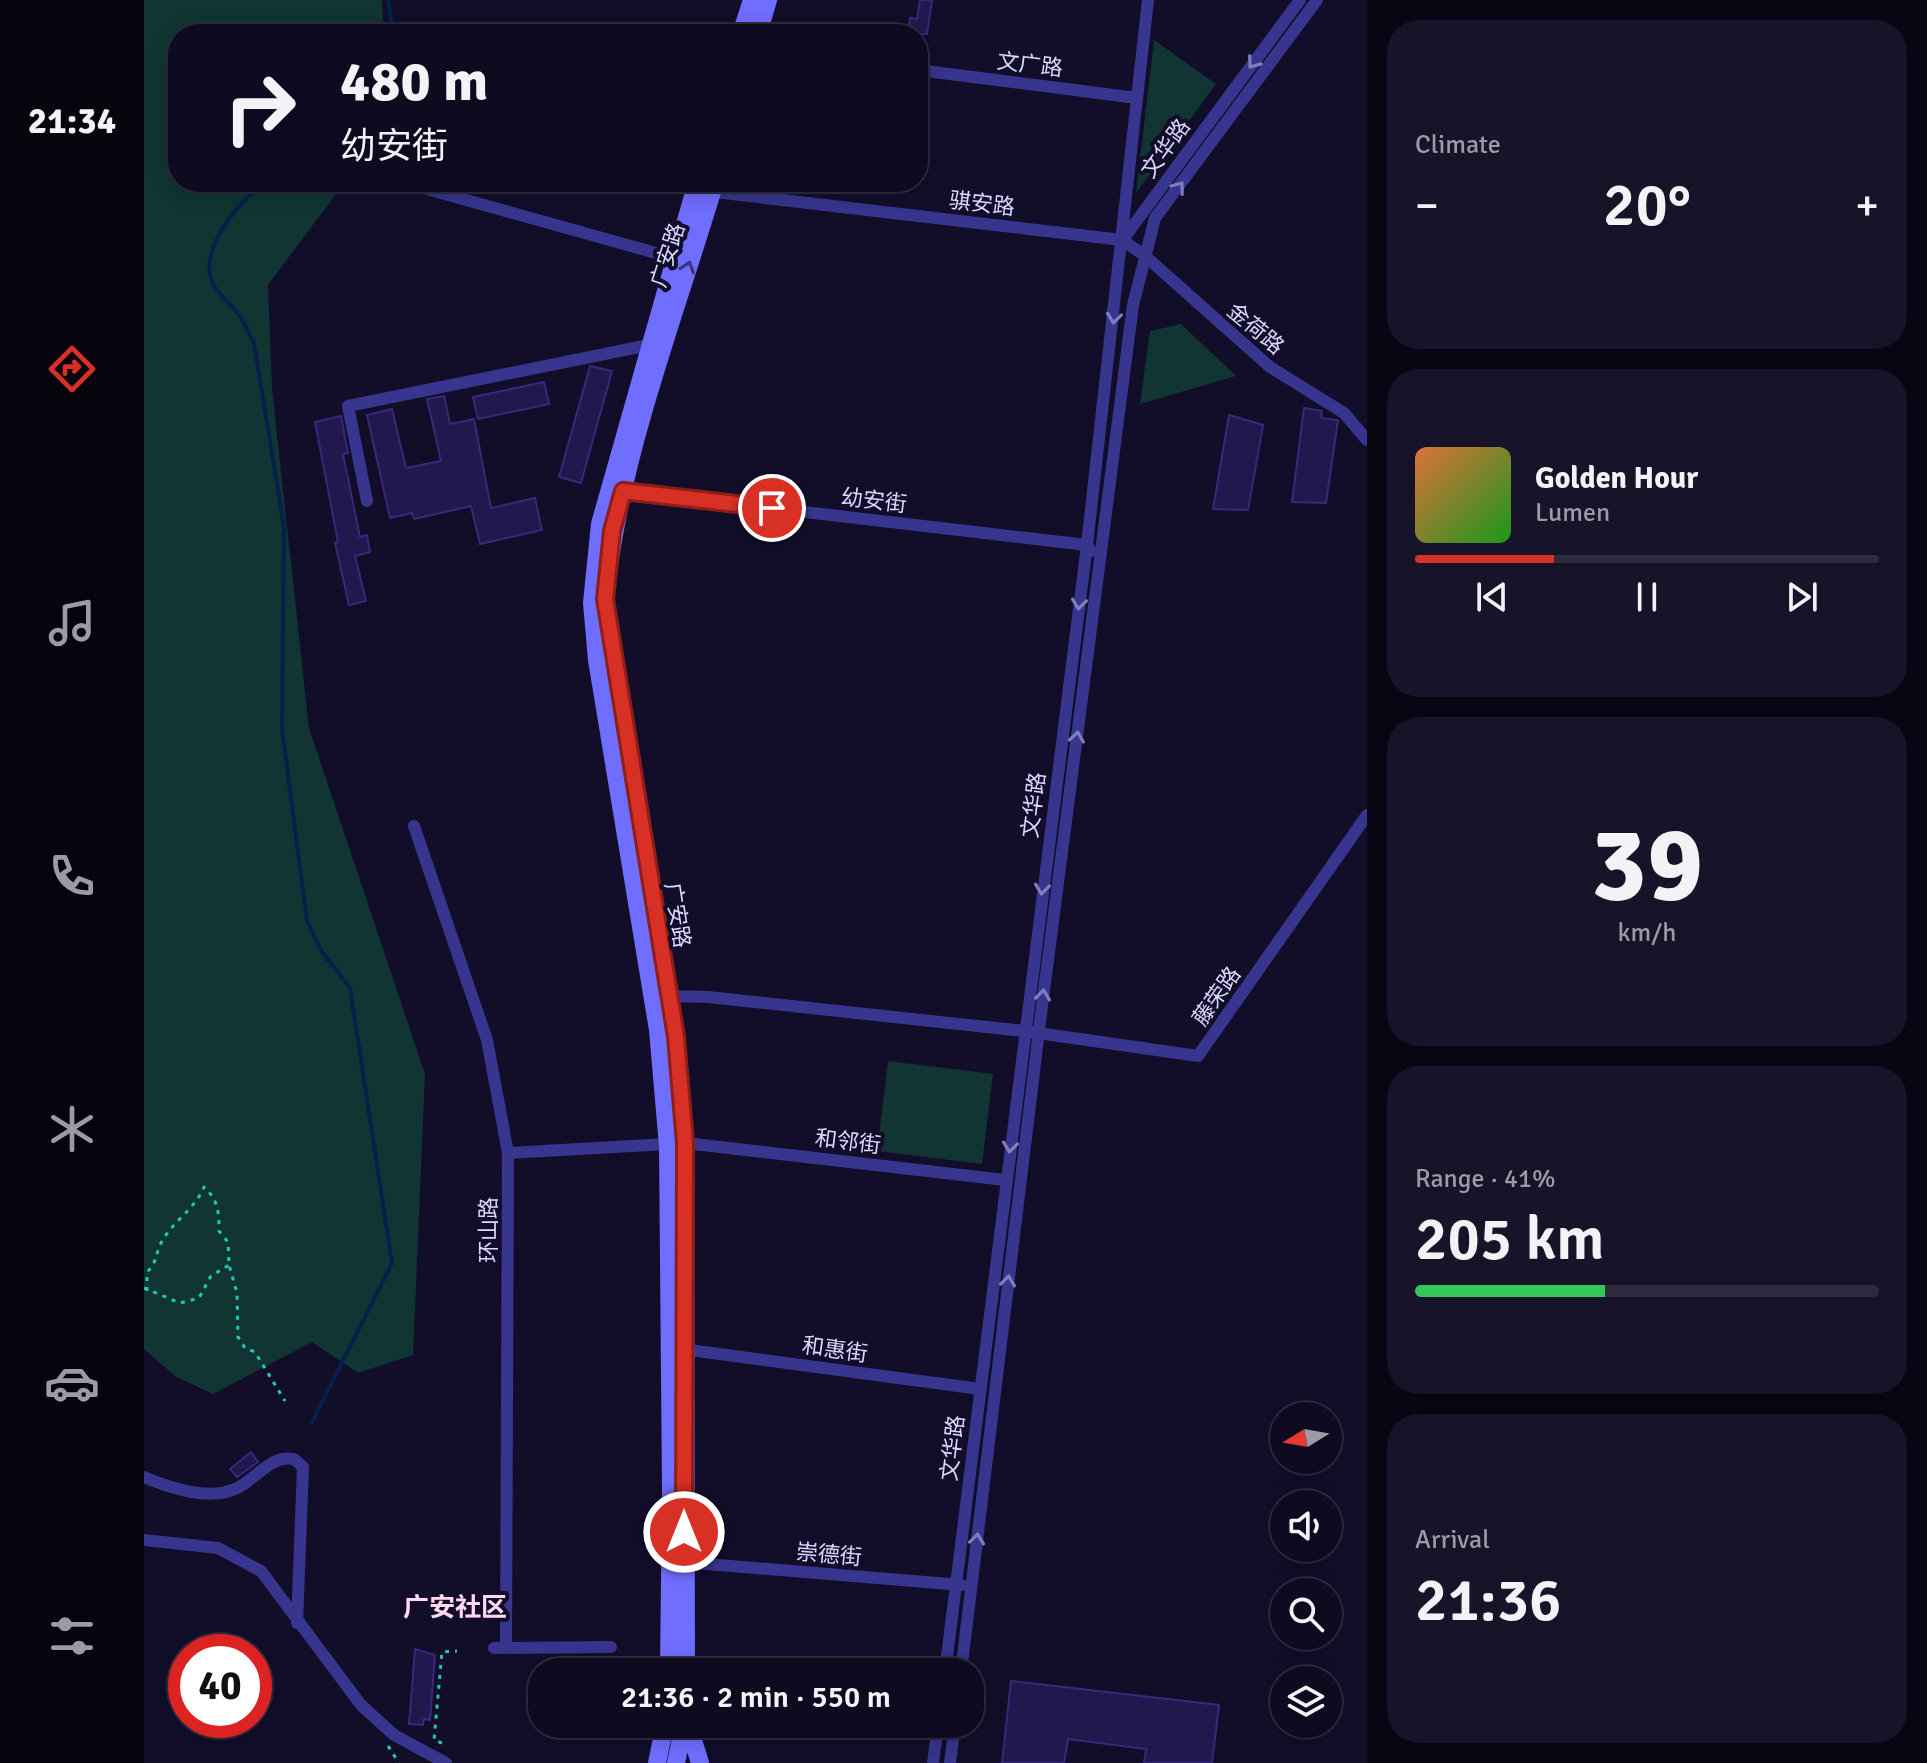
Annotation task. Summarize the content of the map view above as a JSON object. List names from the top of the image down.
{
  "streets": {
    "street": [
      "文广路",
      "文华路",
      "骐安路",
      "广安路",
      "金荷路",
      "幼安街",
      "藤荣路",
      "和邻街",
      "环山路",
      "和惠街",
      "崇德街"
    ]
  },
  "crossings": [
    ["文华路", "骐安路"],
    ["文华路", "金荷路"],
    ["文华路", "幼安街"],
    ["文华路", "藤荣路"],
    ["文华路", "和邻街"],
    ["文华路", "和惠街"],
    ["文华路", "崇德街"],
    ["骐安路", "金荷路"],
    ["广安路", "幼安街"],
    ["广安路", "藤荣路"],
    ["广安路", "和邻街"],
    ["广安路", "和惠街"],
    ["广安路", "崇德街"],
    ["和邻街", "环山路"]
  ],
  "districts": ["广安社区"],
  "north": "left",
  "page": {
    "tabs": "21:34",
    "tile": [
      "Climate",
      ["39", "km/h"],
      ["Range · 41%", "205 km"],
      ["Arrival", "21:36"]
    ],
    "turn": ["480 m", "幼安街"],
    "heat": ["−", "20°", "+"],
    "song": ["Golden Hour", "Lumen"],
    "limit": "40",
    "trip": "21:36 · 2 min · 550 m"
  }
}
